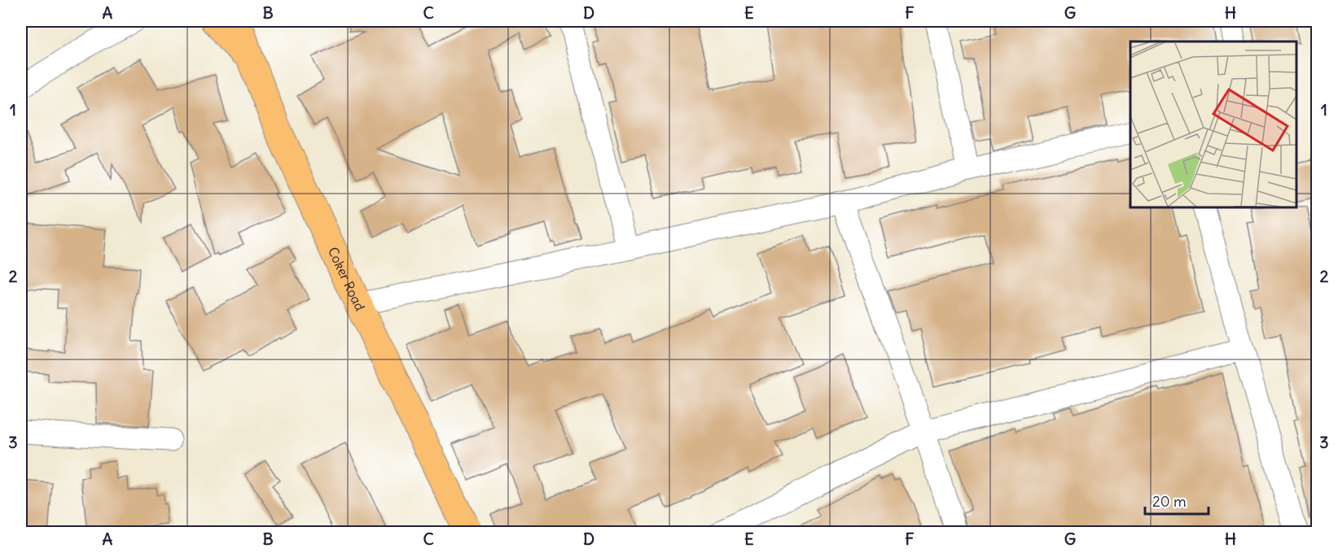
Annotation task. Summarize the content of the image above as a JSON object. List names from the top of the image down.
{
  "streets": {
    "main road": ["Coker Road"]
  },
  "scale_bar": "20 m",
  "grid": {
    "columns": [
      "A",
      "B",
      "C",
      "D",
      "E",
      "F",
      "G",
      "H"
    ],
    "rows": ["1", "2", "3"]
  }
}
